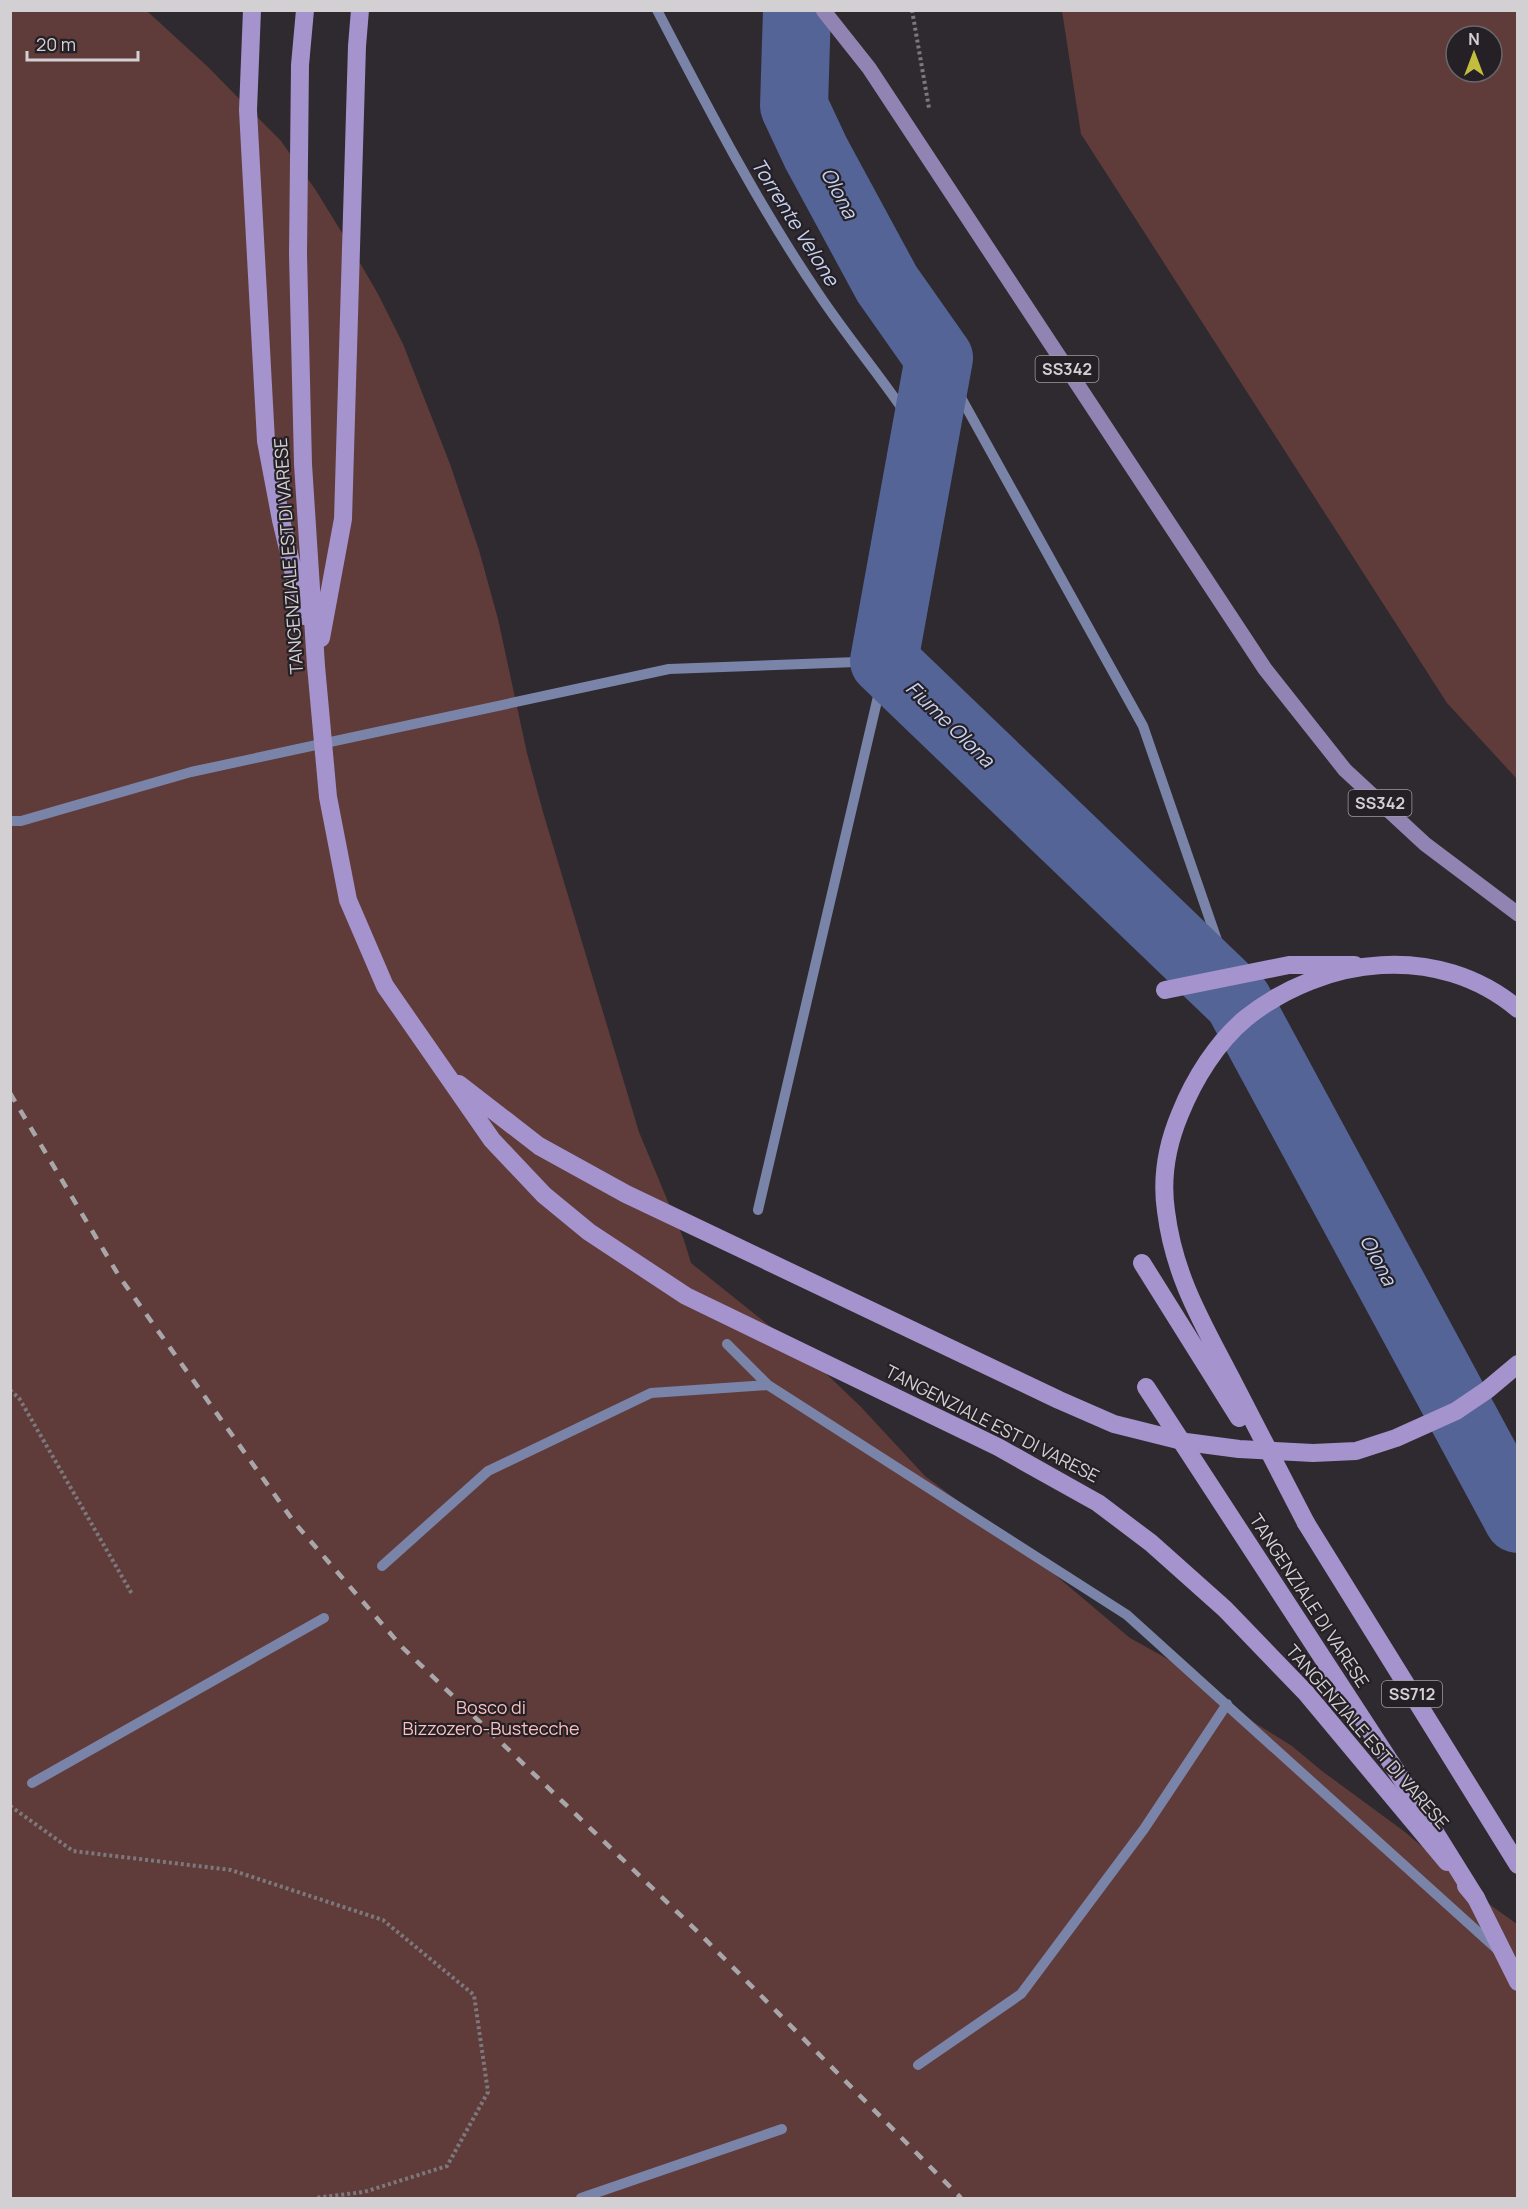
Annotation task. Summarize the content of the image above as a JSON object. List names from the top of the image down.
{
  "streets": {
    "highway": ["TANGENZIALE EST DI VARESE", "TANGENZIALE DI VARESE", "SS712"],
    "main road": ["SS342"]
  },
  "crossings": [
    ["TANGENZIALE EST DI VARESE", "TANGENZIALE DI VARESE"]
  ],
  "water": ["Olona", "Torrente Velone", "Fiume Olona"],
  "parks": ["Bosco di Bizzozero-Bustecche"],
  "scale_bar": "20 m",
  "north": "top"
}
